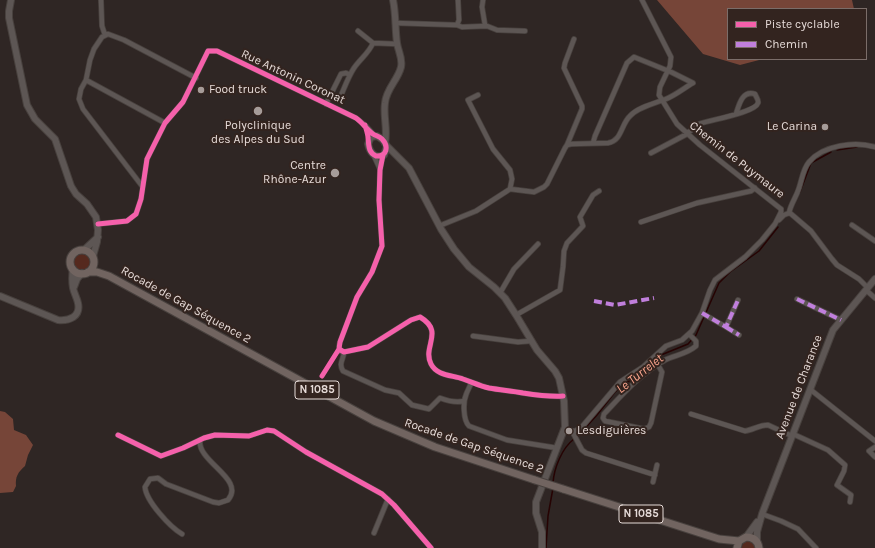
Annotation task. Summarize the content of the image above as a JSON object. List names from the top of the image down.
{
  "streets": {
    "main road": ["Rocade de Gap Séquence 2", "N 1085"],
    "street": ["Rue Antonin Coronat", "Chemin de Puymaure", "Avenue de Charance"]
  },
  "crossings": [
    ["Chemin de Puymaure", "Avenue de Charance"]
  ],
  "water": ["Le Turrelet"],
  "places": [
    "Food truck",
    "Polyclinique des Alpes du Sud",
    "Le Carina",
    "Centre Rhône-Azur",
    "Lesdiguières"
  ],
  "legend": ["Piste cyclable", "Chemin"]
}
